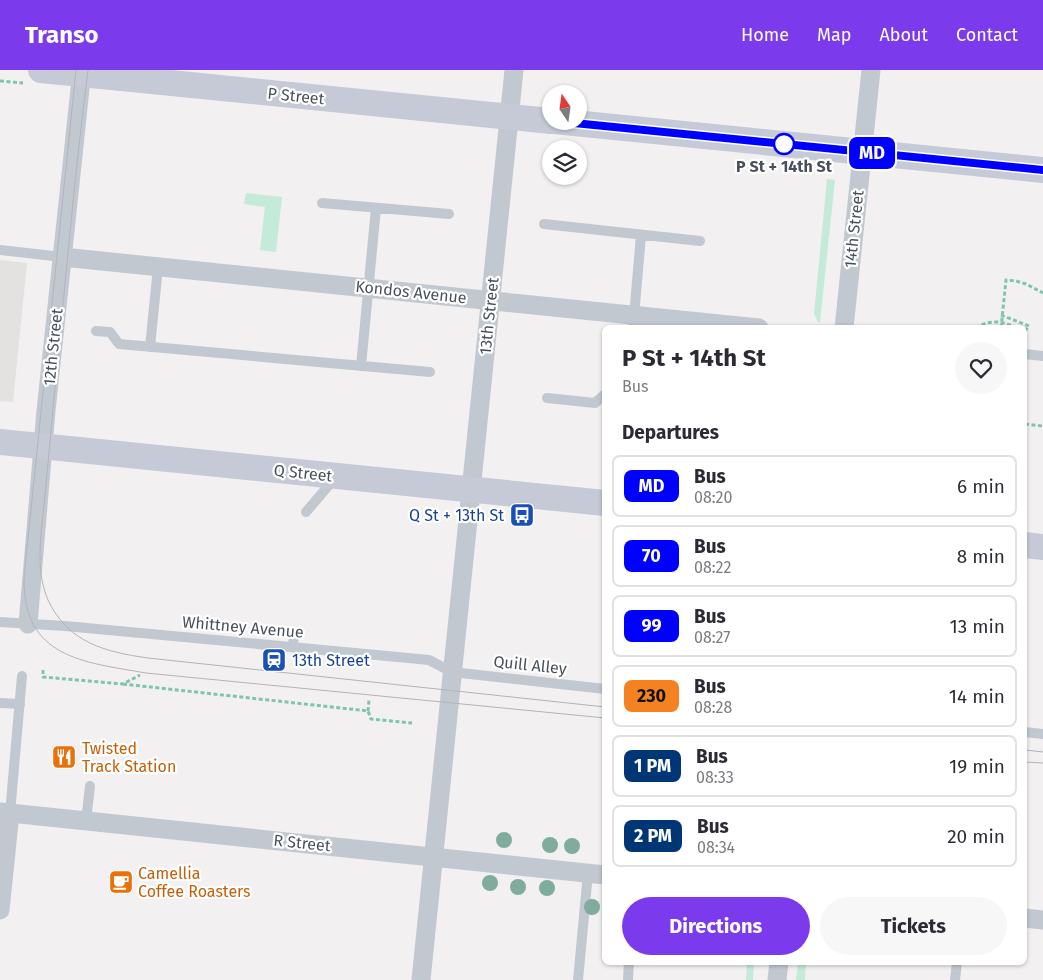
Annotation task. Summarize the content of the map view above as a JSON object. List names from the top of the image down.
{
  "streets": {
    "main road": ["P Street", "Q Street"],
    "street": [
      "14th Street",
      "Kondos Avenue",
      "13th Street",
      "12th Street",
      "R Street"
    ],
    "lane": ["Whittney Avenue", "Quill Alley"]
  },
  "crossings": [
    ["P Street", "14th Street"],
    ["P Street", "13th Street"],
    ["P Street", "12th Street"],
    ["Kondos Avenue", "13th Street"],
    ["Kondos Avenue", "12th Street"],
    ["13th Street", "Q Street"],
    ["13th Street", "Whittney Avenue"],
    ["13th Street", "Quill Alley"],
    ["13th Street", "R Street"],
    ["12th Street", "Q Street"],
    ["12th Street", "Whittney Avenue"],
    ["Whittney Avenue", "Quill Alley"]
  ],
  "places": {
    "other": ["P St + 14th St"],
    "bus stop": ["Q St + 13th St"],
    "station": ["13th Street"],
    "restaurant": ["Twisted Track Station"],
    "cafe": ["Camellia Coffee Roasters"]
  },
  "lines": ["bus line MD"],
  "north": "top",
  "page": {
    "header": "Transo",
    "nav": [
      "Home",
      "Map",
      "About",
      "Contact"
    ],
    "on_map": "MD",
    "heading": [
      ["P St + 14th St", "Bus"],
      "Departures"
    ],
    "list": [
      {
        "mark": "MD",
        "name": "Bus",
        "note": "08:20",
        "value": "6 min"
      },
      {
        "mark": "70",
        "name": "Bus",
        "note": "08:22",
        "value": "8 min"
      },
      {
        "mark": "99",
        "name": "Bus",
        "note": "08:27",
        "value": "13 min"
      },
      {
        "mark": "230",
        "name": "Bus",
        "note": "08:28",
        "value": "14 min"
      },
      {
        "mark": "1 PM",
        "name": "Bus",
        "note": "08:33",
        "value": "19 min"
      },
      {
        "mark": "2 PM",
        "name": "Bus",
        "note": "08:34",
        "value": "20 min"
      }
    ],
    "buttons": ["Directions", "Tickets"]
  }
}
